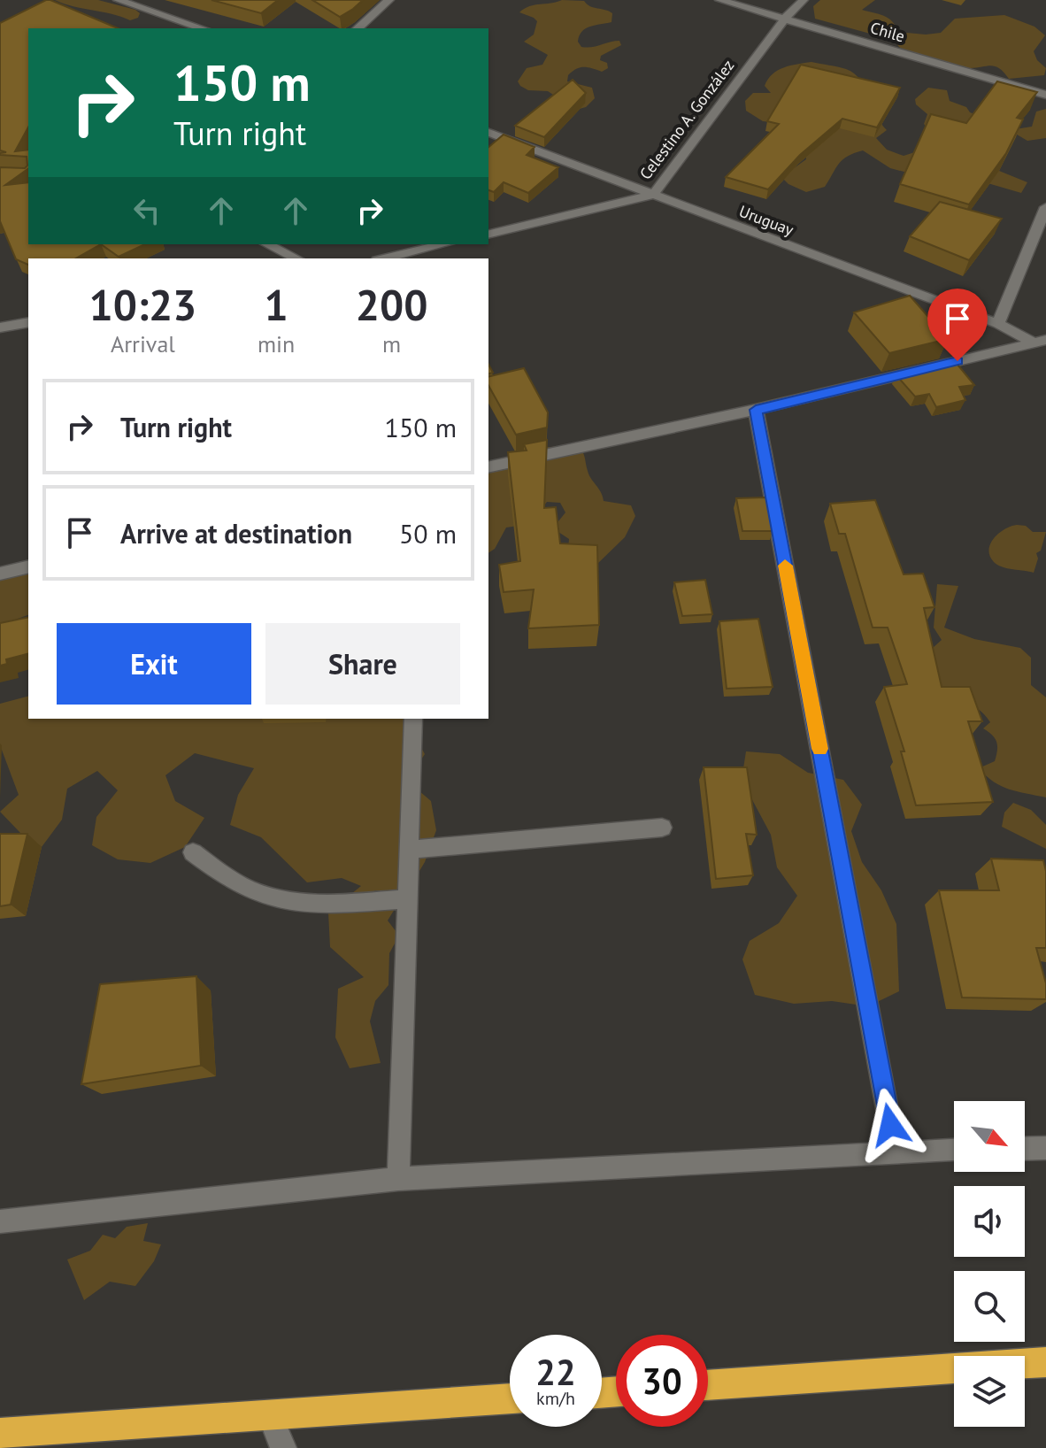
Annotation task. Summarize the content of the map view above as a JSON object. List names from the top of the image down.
{
  "streets": {
    "street": ["Chile", "Celestino A. González", "Uruguay"]
  },
  "crossings": [
    ["Chile", "Celestino A. González"],
    ["Celestino A. González", "Uruguay"]
  ],
  "north": "bottom right",
  "page": {
    "turn": ["150 m", "Turn right"],
    "eta": [
      "10:23",
      "Arrival",
      "1",
      "min",
      "200",
      "m"
    ],
    "list": [
      {
        "name": "Turn right",
        "value": "150 m"
      },
      {
        "name": "Arrive at destination",
        "value": "50 m"
      }
    ],
    "buttons": ["Exit", "Share"],
    "speed": "22 km/h",
    "limit": "30"
  }
}
